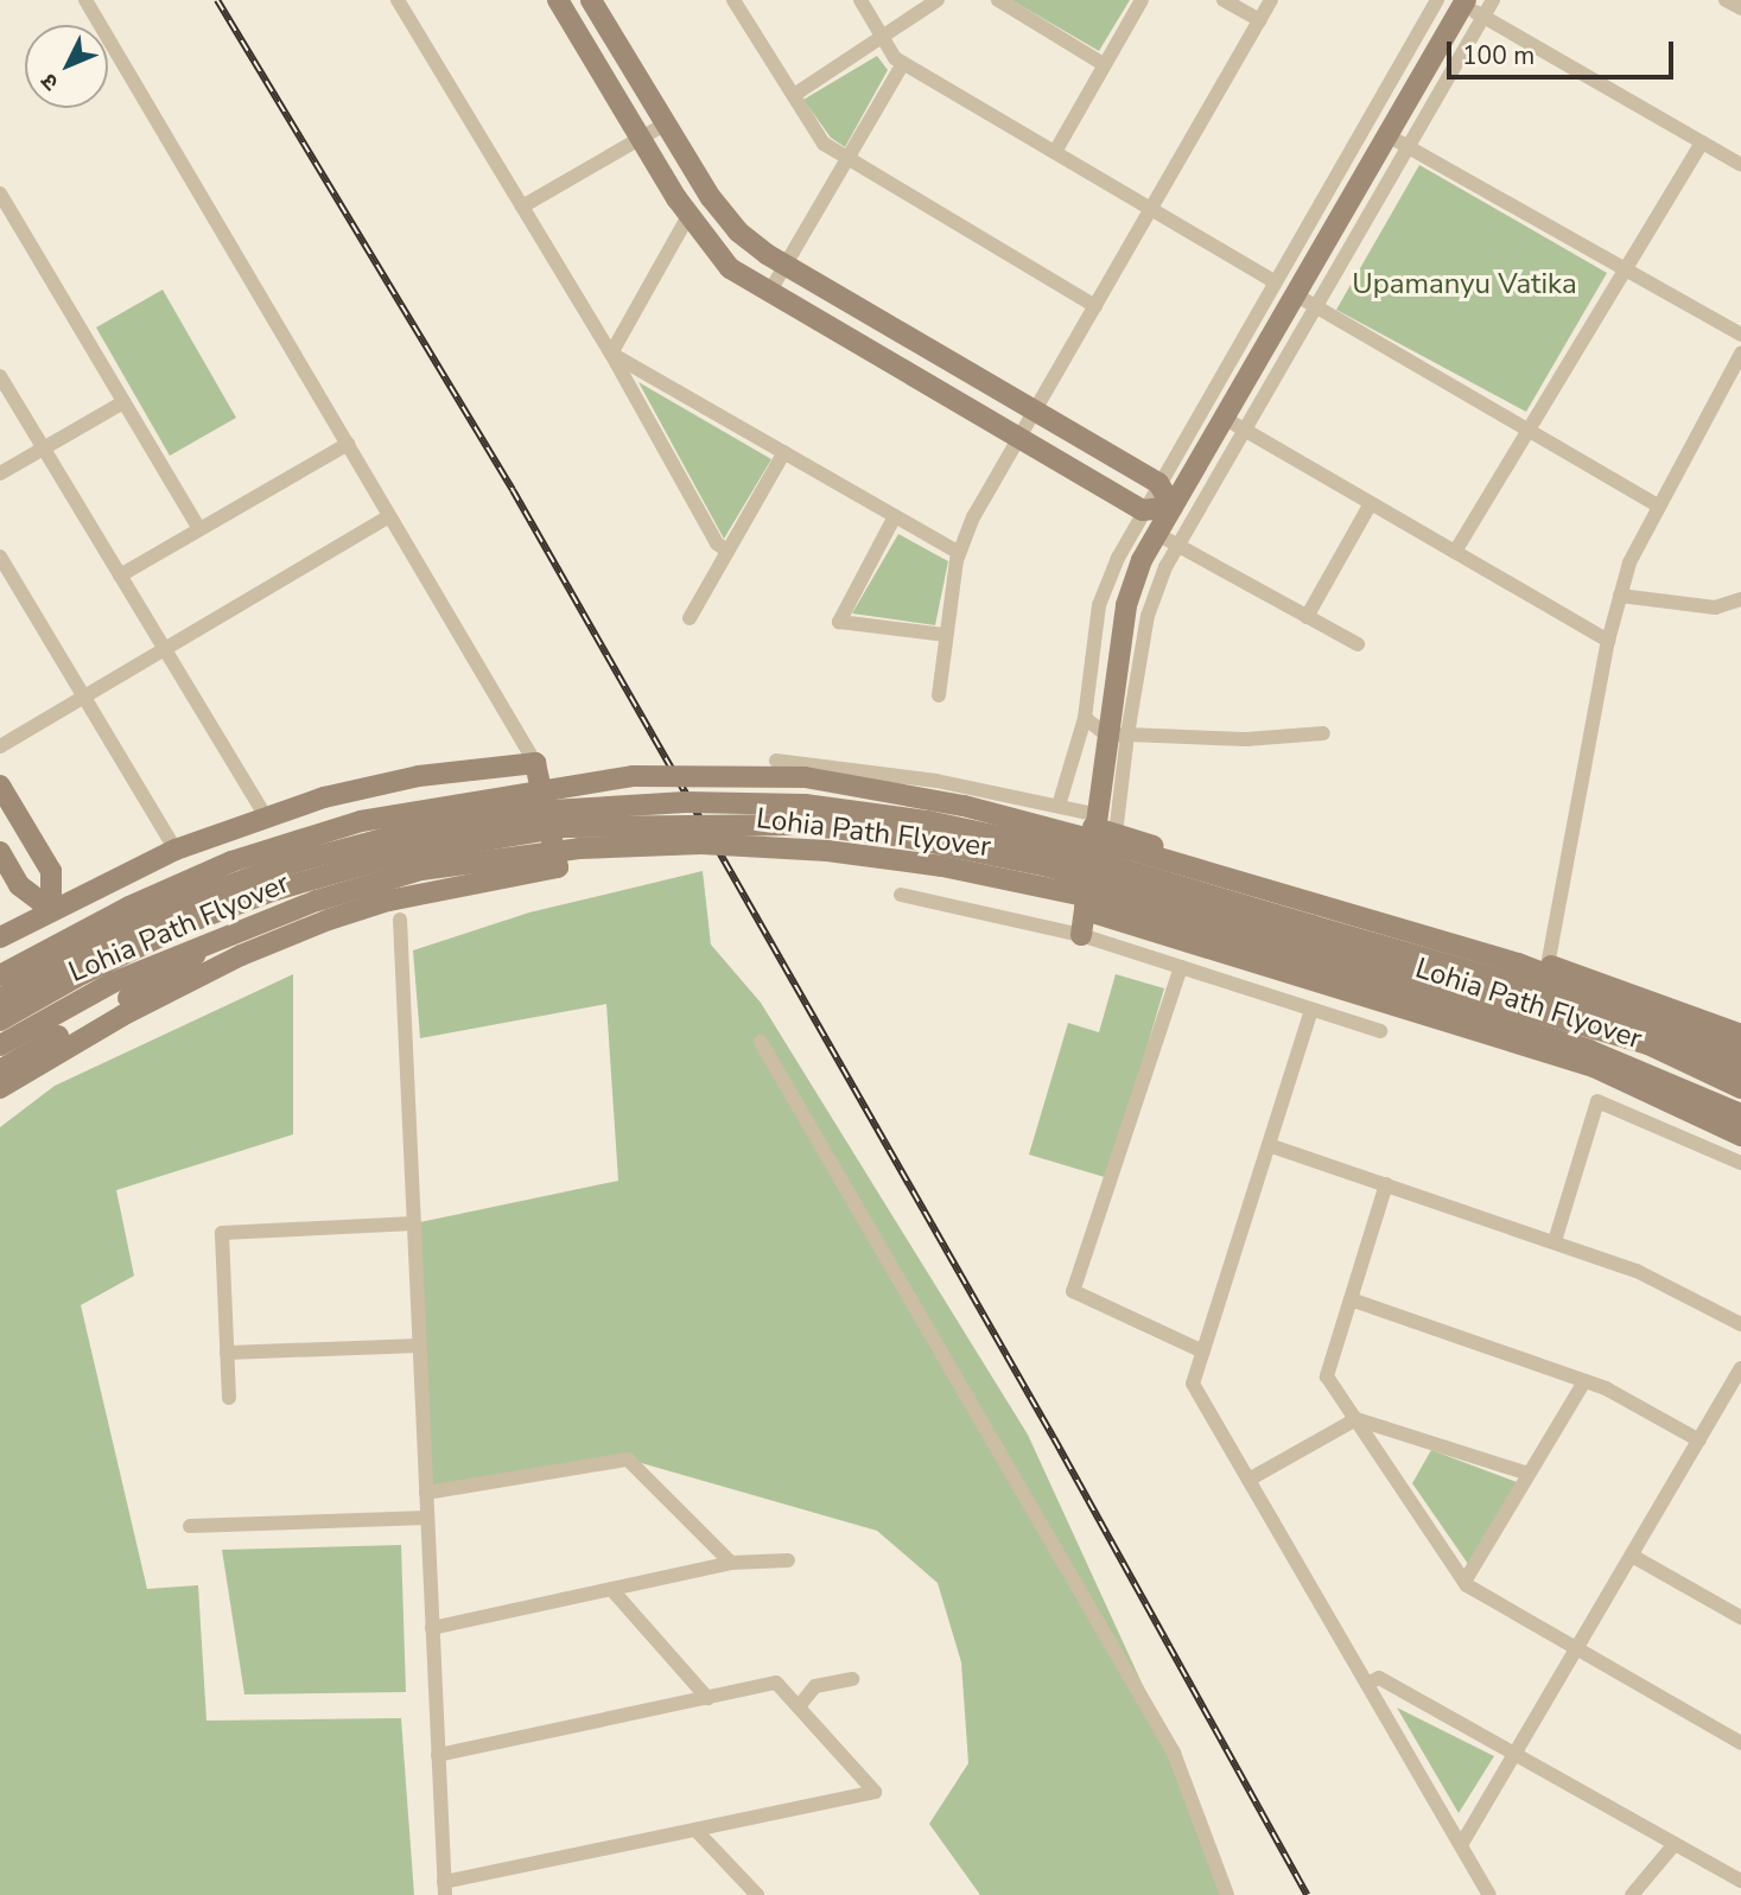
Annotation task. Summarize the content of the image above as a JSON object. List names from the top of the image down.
{
  "streets": {
    "main road": ["Lohia Path Flyover"]
  },
  "parks": ["Upamanyu Vatika"],
  "scale_bar": "100 m",
  "north": "bottom left"
}
